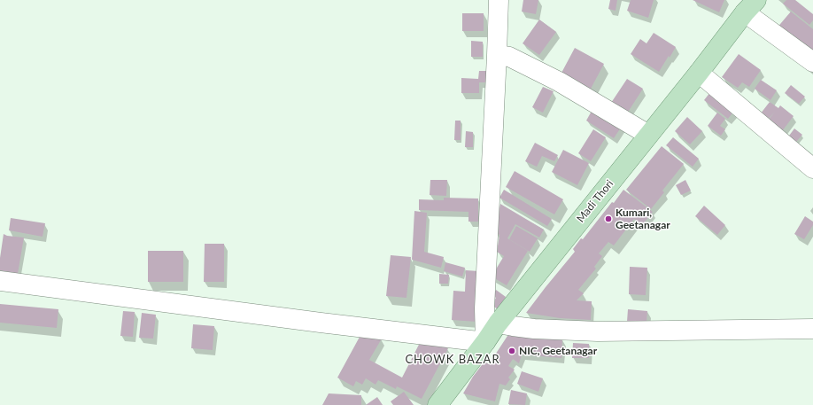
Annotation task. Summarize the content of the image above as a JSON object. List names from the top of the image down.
{
  "streets": {
    "main road": ["Madi Thori"]
  },
  "districts": ["CHOWK BAZAR"],
  "places": ["Kumari, Geetanagar", "NIC, Geetanagar"]
}
